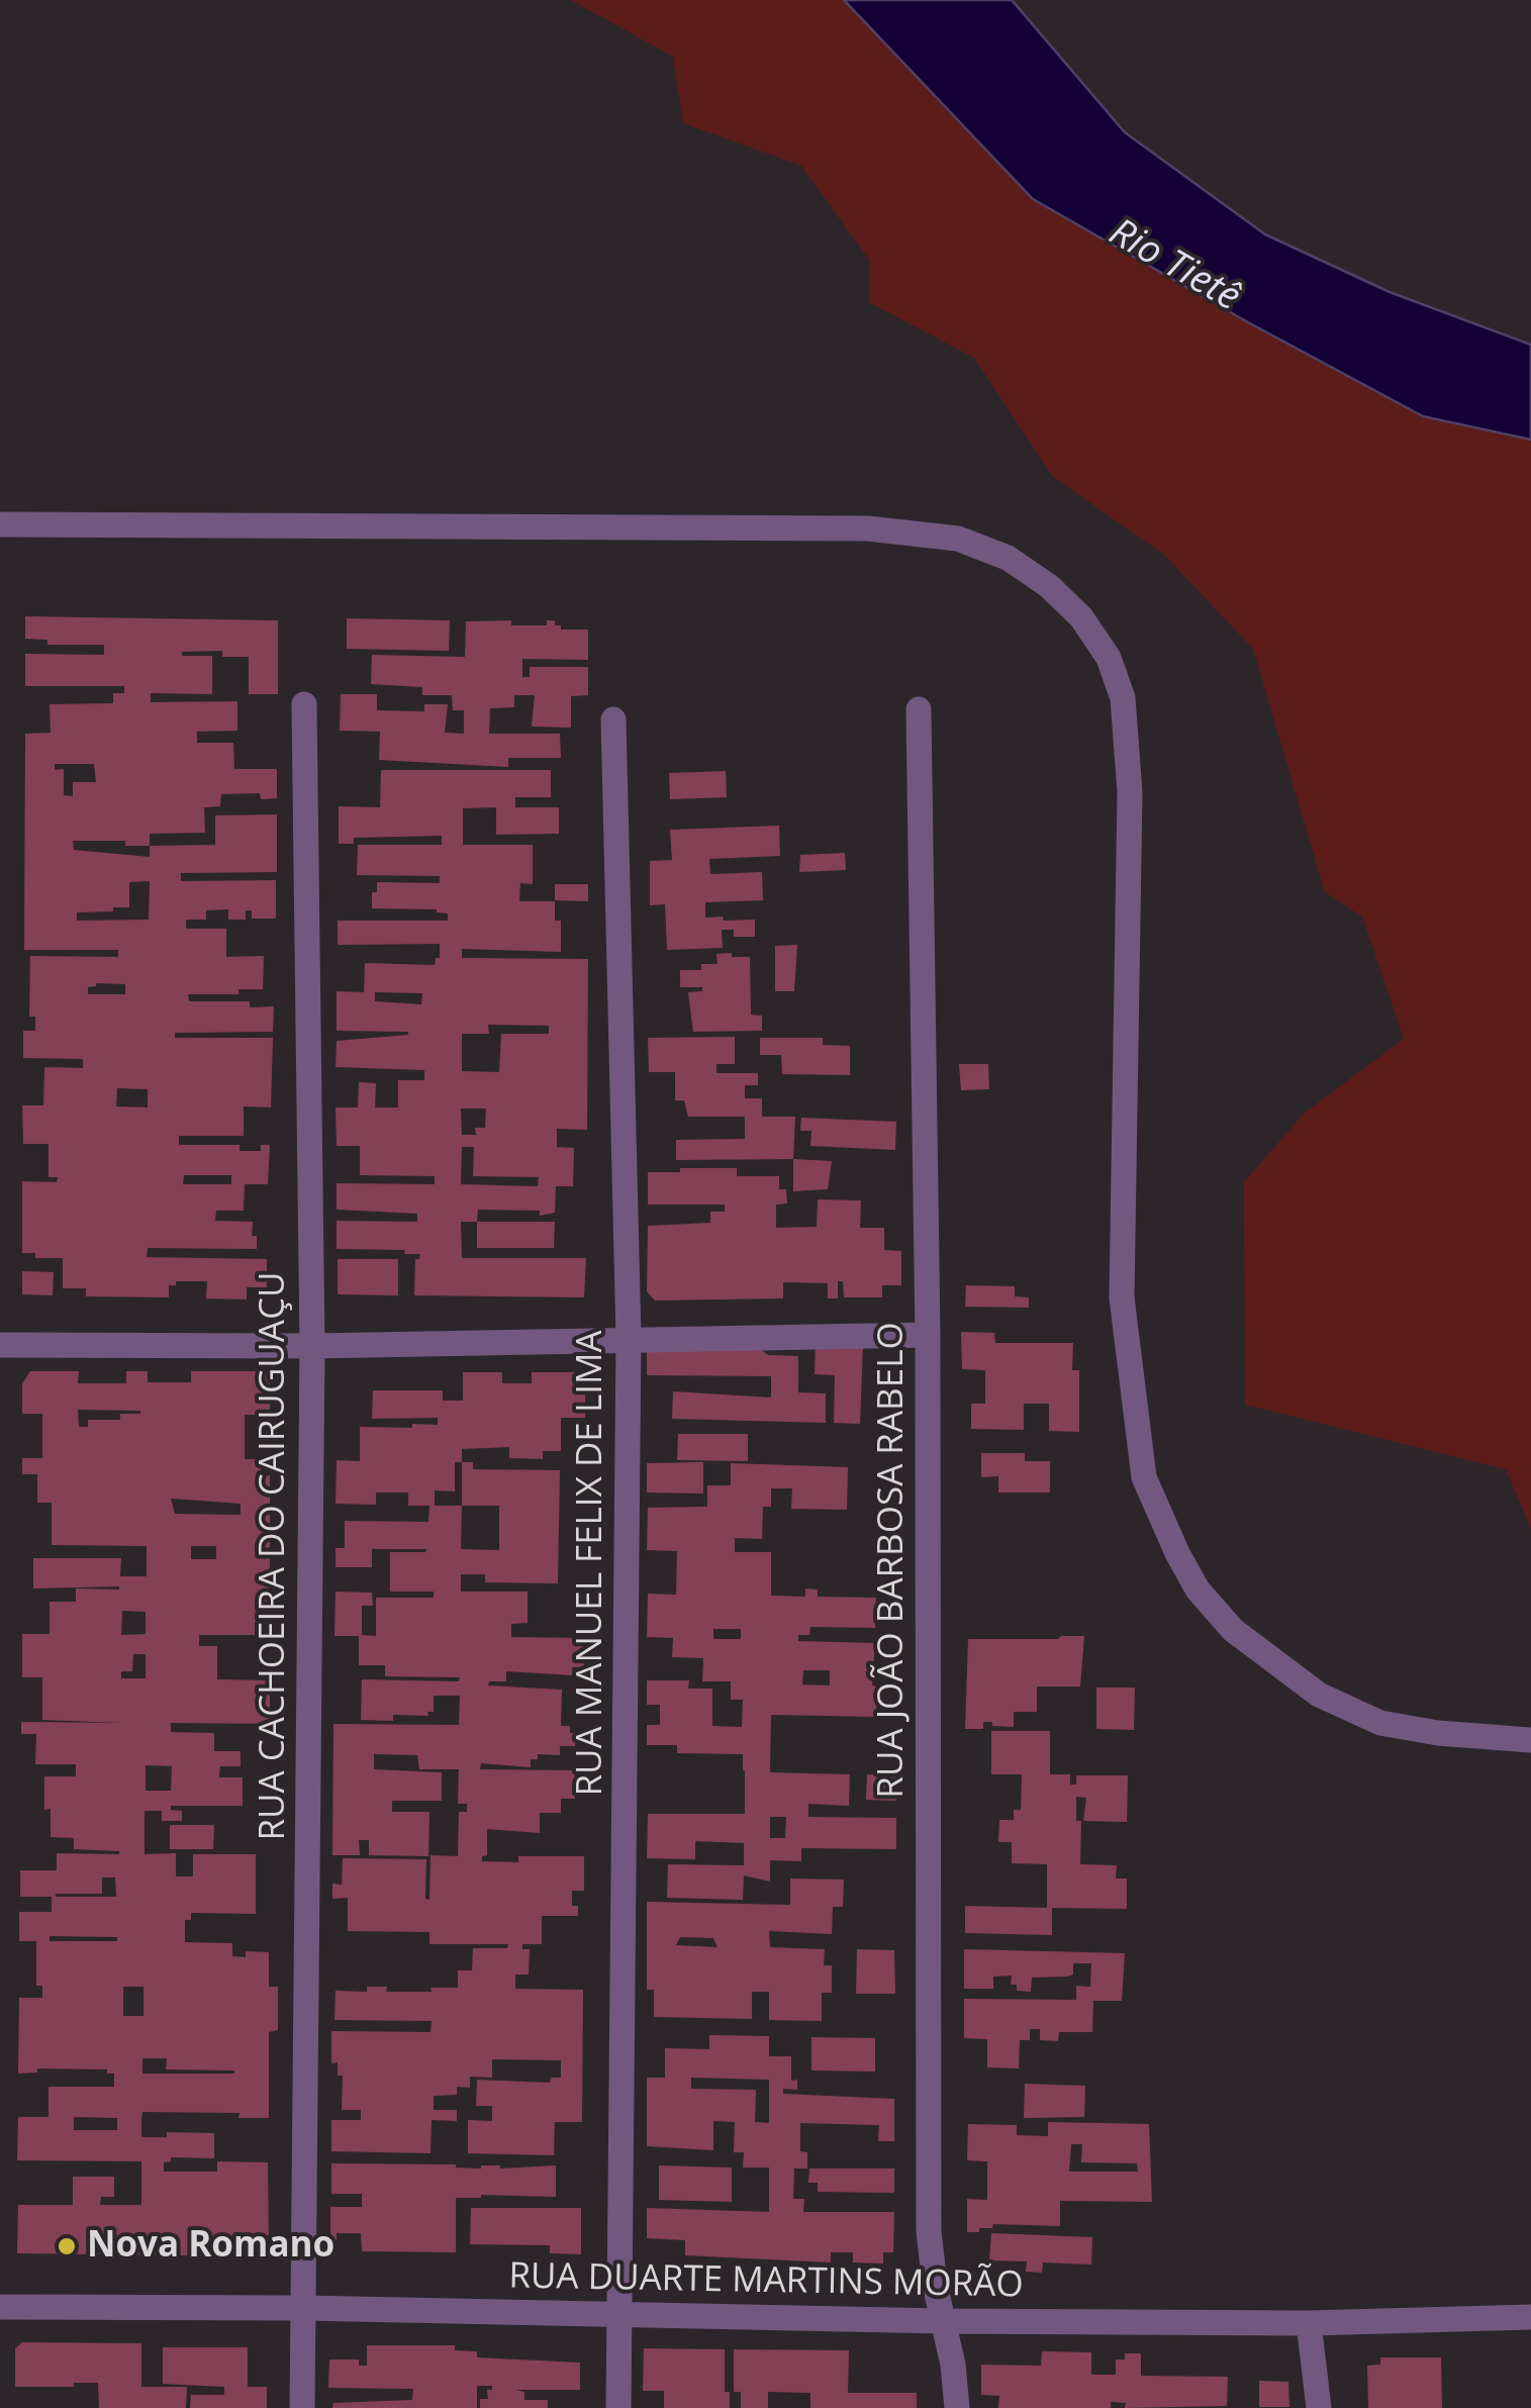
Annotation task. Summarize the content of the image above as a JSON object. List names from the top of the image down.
{
  "streets": {
    "street": [
      "RUA CACHOEIRA DO CAIRUGUAÇU",
      "RUA JOÃO BARBOSA RABELO",
      "RUA MANUEL FELIX DE LIMA",
      "RUA DUARTE MARTINS MORÃO"
    ]
  },
  "crossings": [
    ["RUA CACHOEIRA DO CAIRUGUAÇU", "RUA DUARTE MARTINS MORÃO"],
    ["RUA JOÃO BARBOSA RABELO", "RUA DUARTE MARTINS MORÃO"],
    ["RUA MANUEL FELIX DE LIMA", "RUA DUARTE MARTINS MORÃO"]
  ],
  "water": ["Rio Tietê"],
  "places": ["Nova Romano"]
}
